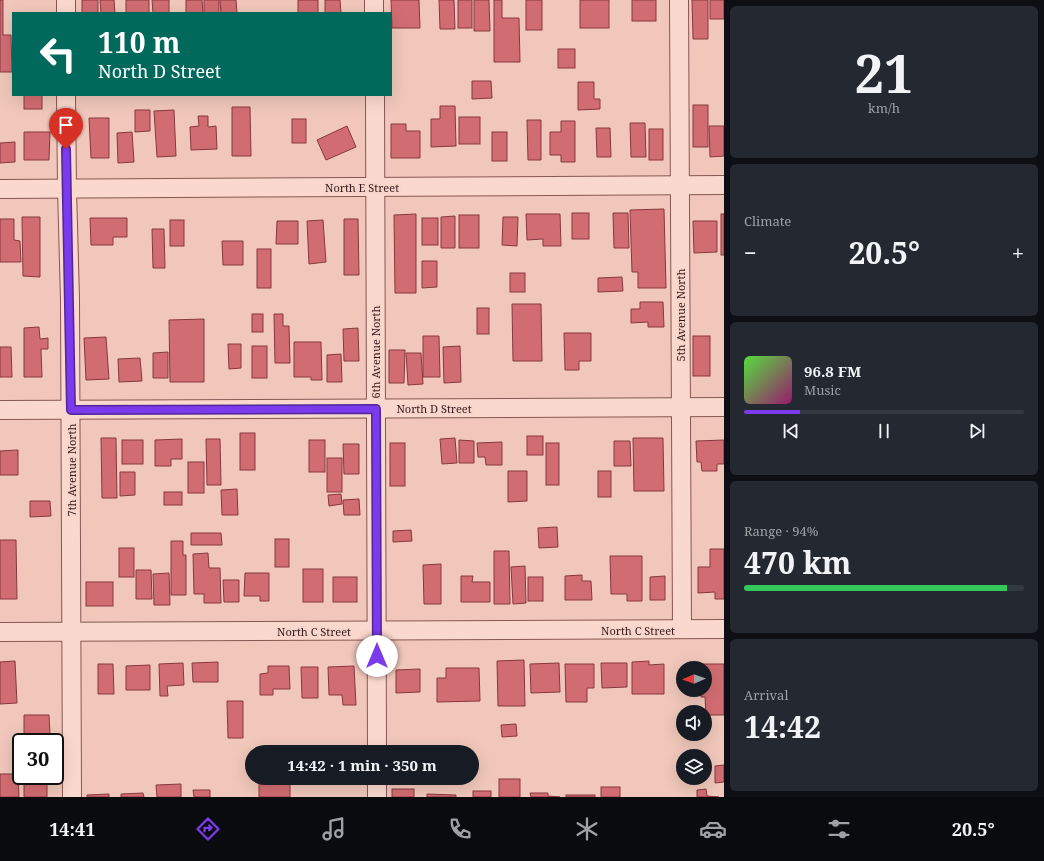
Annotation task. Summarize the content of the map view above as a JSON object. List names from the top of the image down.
{
  "streets": {
    "street": [
      "North E Street",
      "5th Avenue North",
      "6th Avenue North",
      "North D Street",
      "7th Avenue North",
      "North C Street"
    ]
  },
  "crossings": [
    ["North E Street", "5th Avenue North"],
    ["North E Street", "6th Avenue North"],
    ["North E Street", "7th Avenue North"],
    ["5th Avenue North", "North D Street"],
    ["5th Avenue North", "North C Street"],
    ["6th Avenue North", "North D Street"],
    ["6th Avenue North", "North C Street"],
    ["North D Street", "7th Avenue North"],
    ["7th Avenue North", "North C Street"]
  ],
  "north": "left",
  "page": {
    "tile": [
      ["21", "km/h"],
      "Climate",
      ["Range · 94%", "470 km"],
      ["Arrival", "14:42"]
    ],
    "turn": ["110 m", "North D Street"],
    "heat": ["−", "20.5°", "+"],
    "song": ["96.8 FM", "Music"],
    "limit": "30",
    "trip": "14:42 · 1 min · 350 m",
    "tabs": ["14:41", "20.5°"]
  }
}
